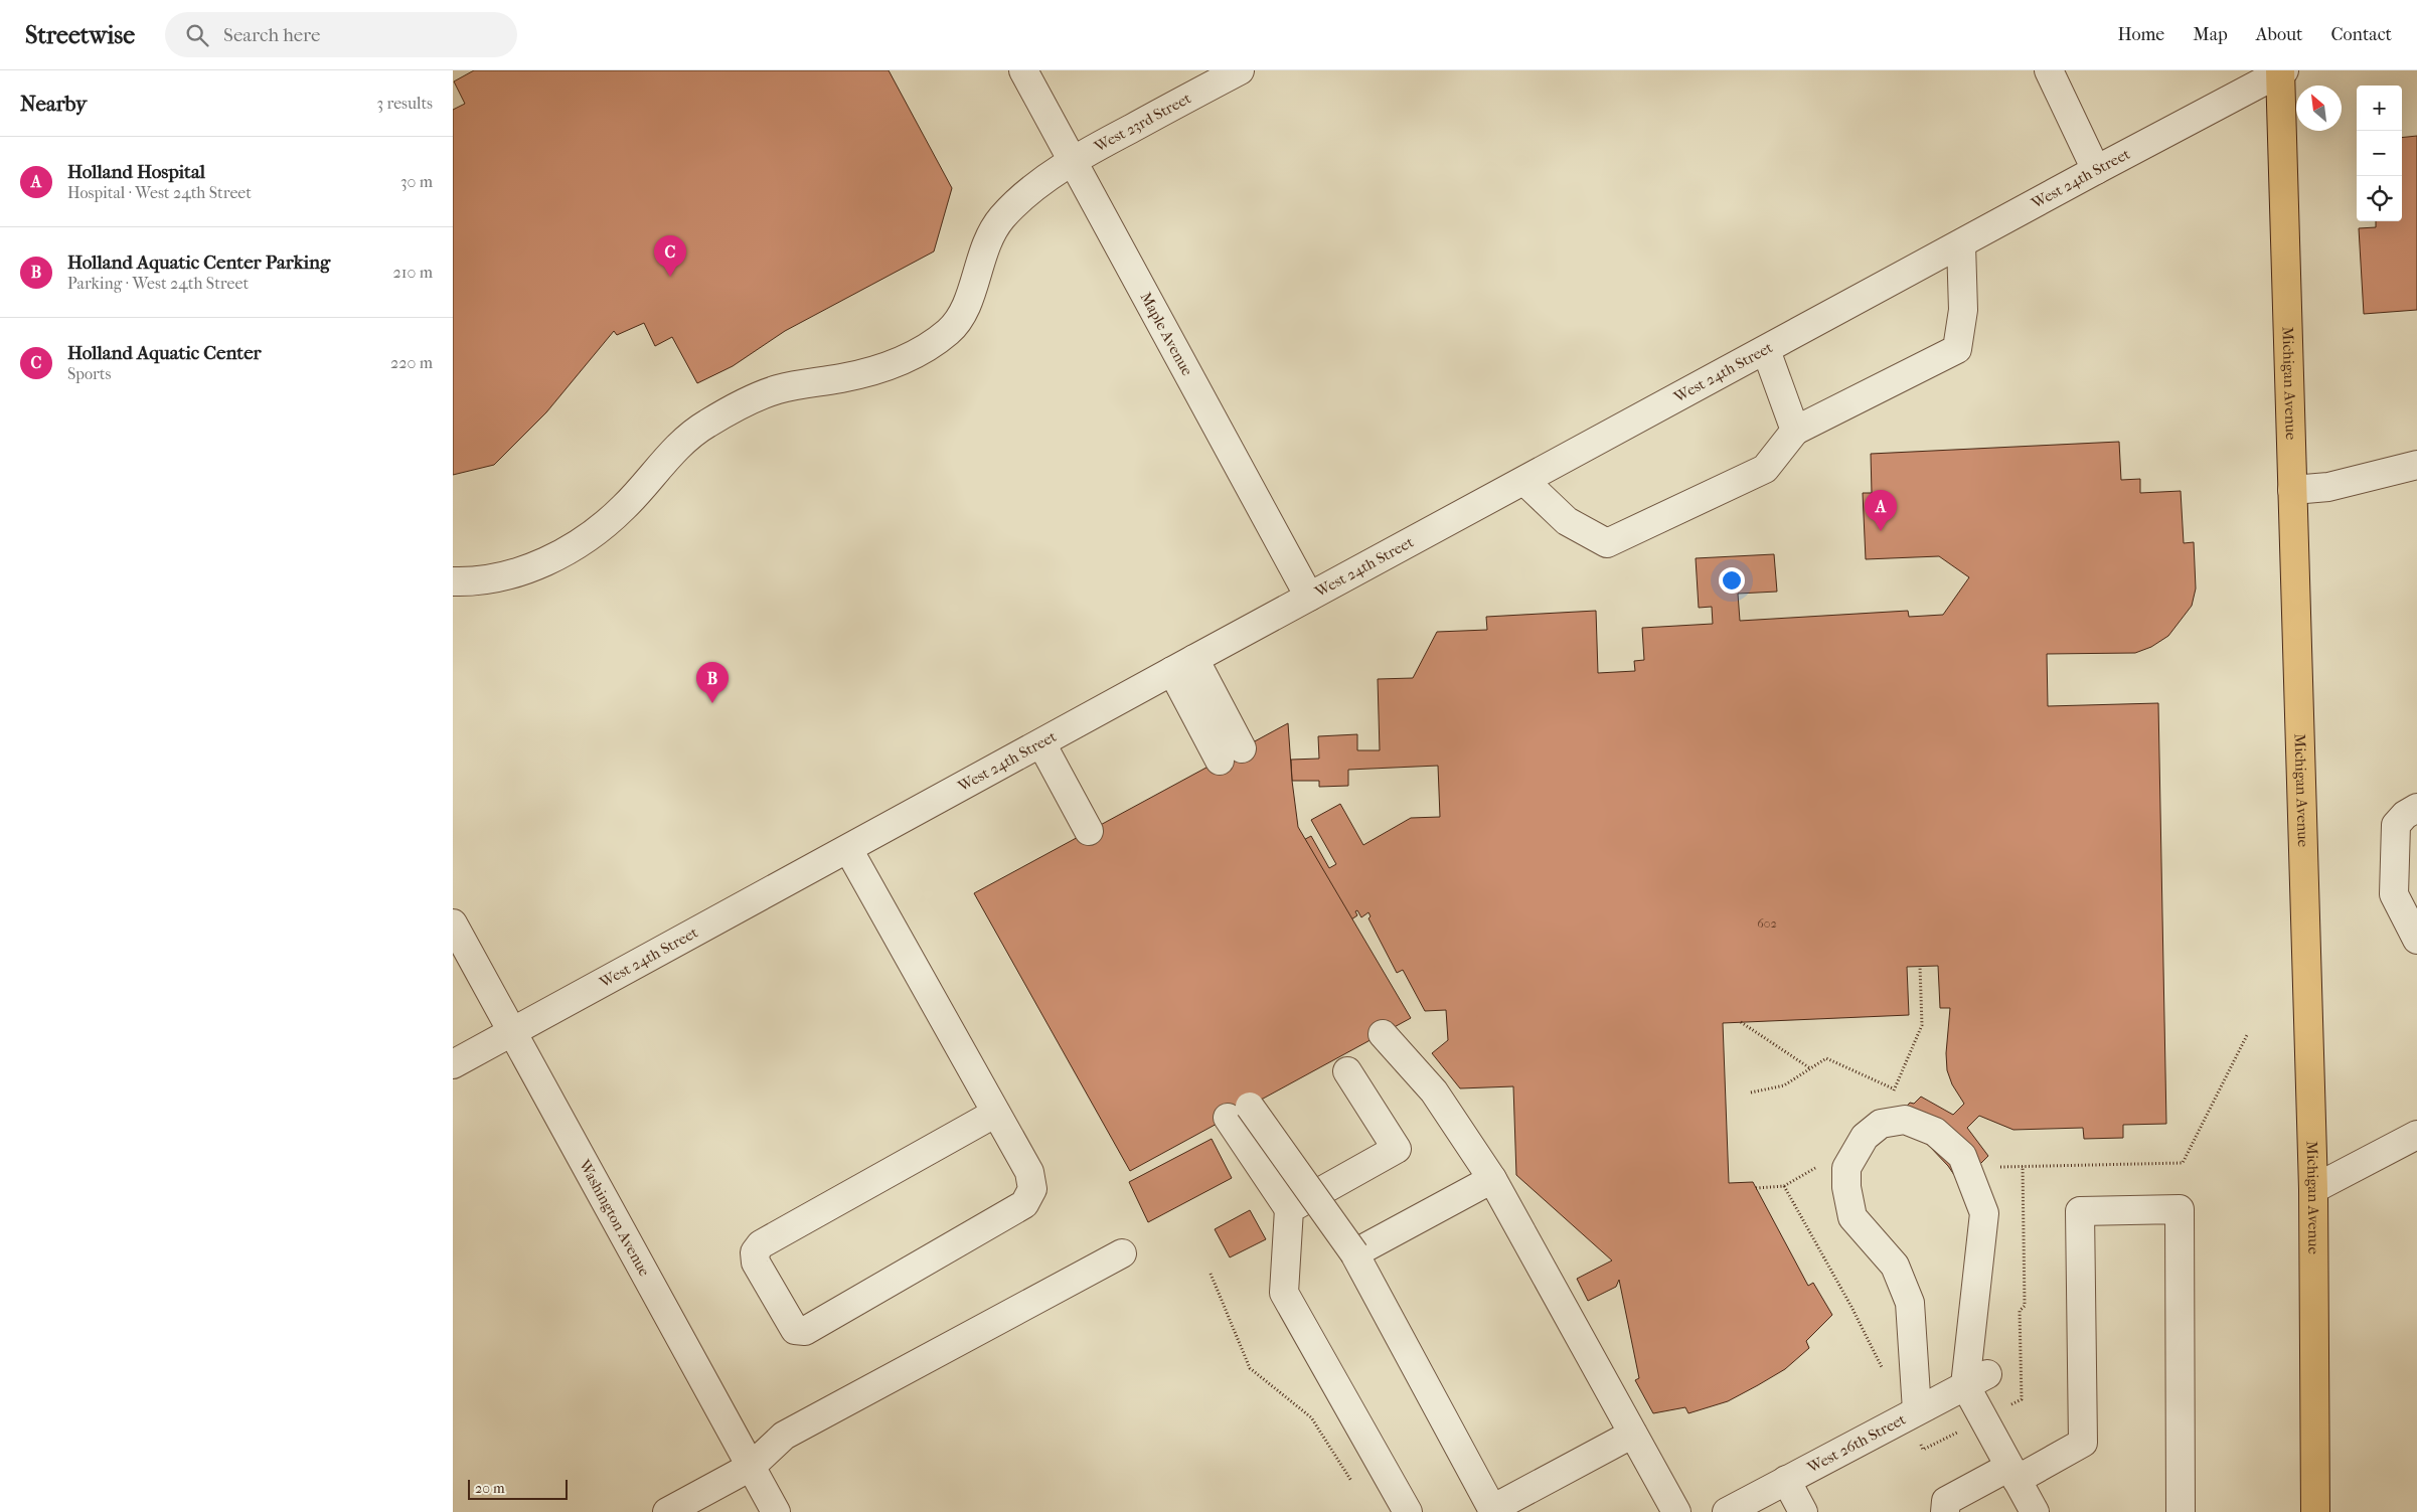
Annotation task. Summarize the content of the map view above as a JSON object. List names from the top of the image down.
{
  "streets": {
    "main road": ["Michigan Avenue"],
    "street": [
      "West 23rd Street",
      "West 24th Street",
      "Maple Avenue",
      "Washington Avenue",
      "West 26th Street"
    ]
  },
  "crossings": [
    ["West 23rd Street", "Maple Avenue"],
    ["West 24th Street", "Maple Avenue"],
    ["West 24th Street", "Michigan Avenue"],
    ["West 24th Street", "Washington Avenue"]
  ],
  "house_numbers": ["602"],
  "scale_bar": "20 m",
  "north": "top left",
  "page": {
    "header": "Streetwise",
    "search": "Search here",
    "nav": [
      "Home",
      "Map",
      "About",
      "Contact"
    ],
    "heading": ["Nearby", "3 results"],
    "map_buttons": ["+", "−"],
    "list": [
      {
        "mark": "A",
        "name": "Holland Hospital",
        "note": "Hospital · West 24th Street",
        "value": "30 m"
      },
      {
        "mark": "B",
        "name": "Holland Aquatic Center Parking",
        "note": "Parking · West 24th Street",
        "value": "210 m"
      },
      {
        "mark": "C",
        "name": "Holland Aquatic Center",
        "note": "Sports",
        "value": "220 m"
      }
    ],
    "pins": ["C", "A", "B"],
    "scale": "20 m"
  }
}
